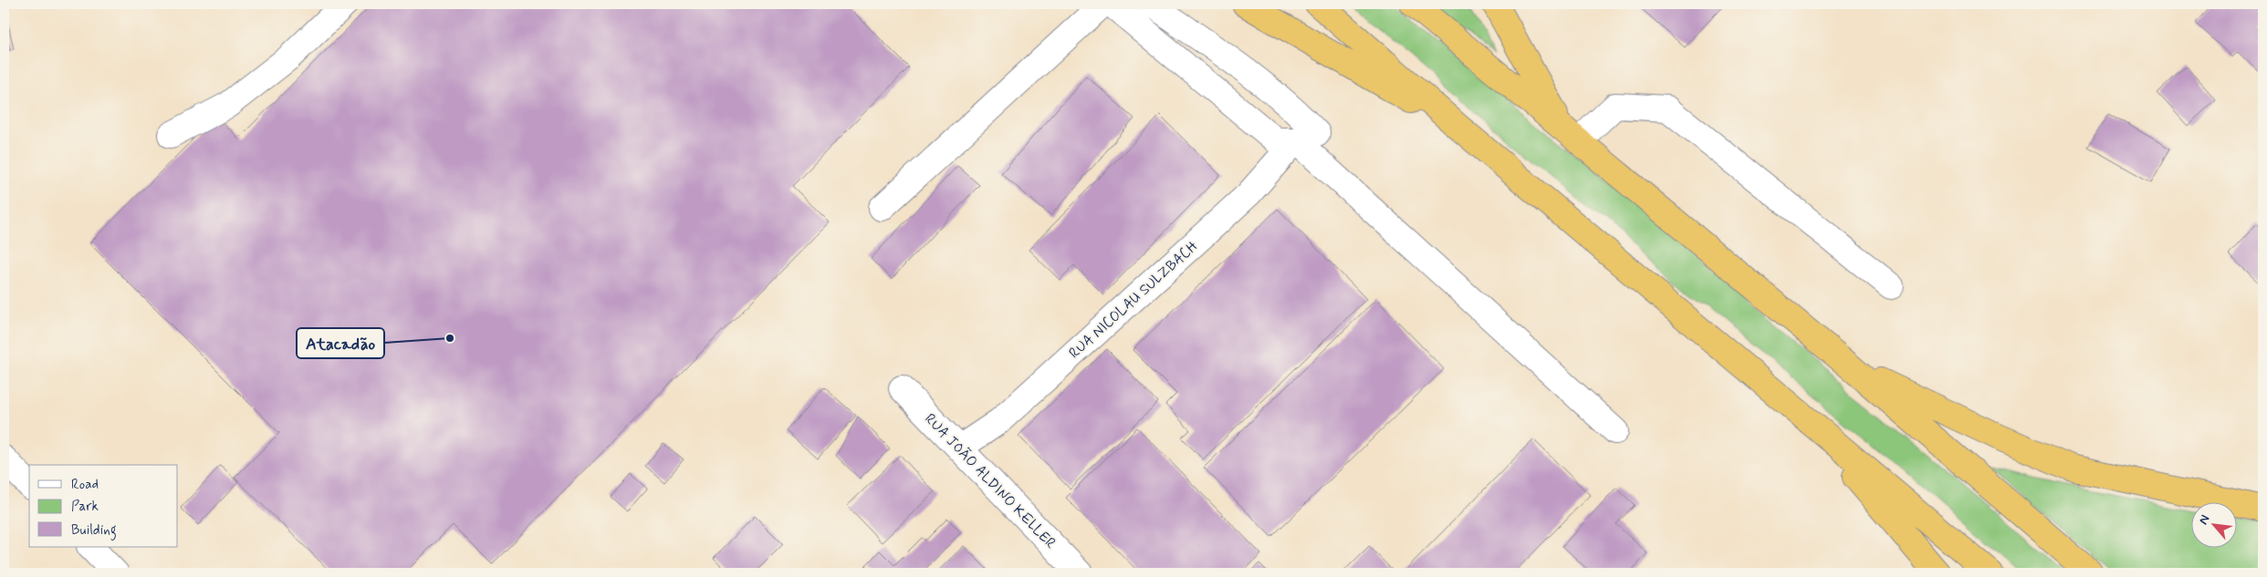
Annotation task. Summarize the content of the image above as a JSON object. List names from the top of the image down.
{
  "streets": {
    "street": ["RUA NICOLAU SULZBACH", "RUA JOÃO ALDINO KELLER"]
  },
  "crossings": [
    ["RUA NICOLAU SULZBACH", "RUA JOÃO ALDINO KELLER"]
  ],
  "places": ["Atacadão"],
  "legend": ["Road", "Park", "Building"],
  "north": "top left"
}
